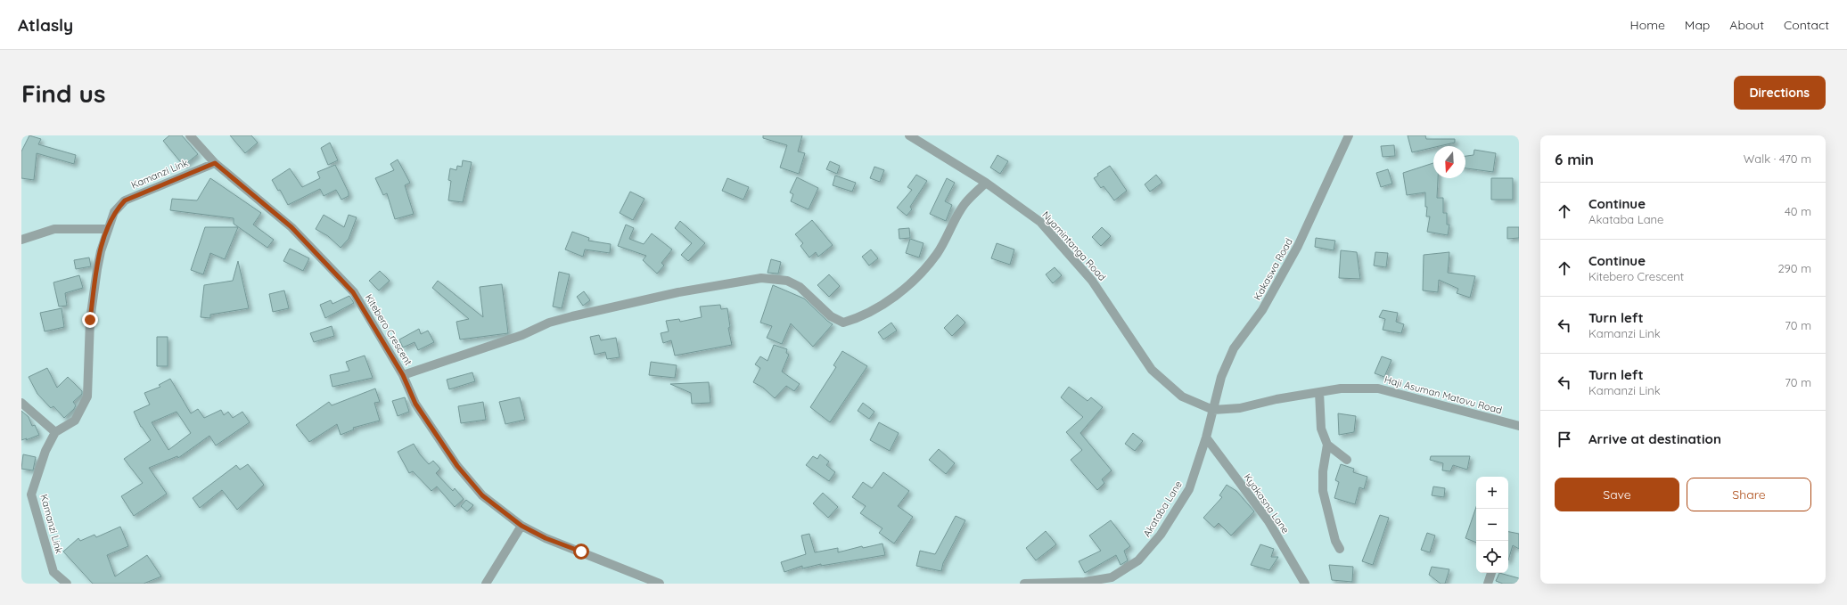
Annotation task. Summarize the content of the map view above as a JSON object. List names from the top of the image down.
{
  "streets": {
    "street": [
      "Kamanzi Link",
      "Nyamintanga Road",
      "Kakaswa Road",
      "Kitebero Crescent",
      "Haji Asuman Matovu Road",
      "Kyakasna Lane",
      "Akataba Lane"
    ]
  },
  "crossings": [
    ["Kamanzi Link", "Kitebero Crescent"],
    ["Nyamintanga Road", "Kakaswa Road"],
    ["Nyamintanga Road", "Haji Asuman Matovu Road"],
    ["Nyamintanga Road", "Akataba Lane"],
    ["Kakaswa Road", "Haji Asuman Matovu Road"],
    ["Kakaswa Road", "Akataba Lane"],
    ["Haji Asuman Matovu Road", "Akataba Lane"],
    ["Kyakasna Lane", "Akataba Lane"]
  ],
  "north": "bottom",
  "page": {
    "header": "Atlasly",
    "nav": [
      "Home",
      "Map",
      "About",
      "Contact"
    ],
    "buttons": [
      "Directions",
      ["Save", "Share"]
    ],
    "title": "Find us",
    "heading": ["6 min", "Walk · 470 m"],
    "list": [
      ["Continue", "Akataba Lane", "40 m"],
      ["Continue", "Kitebero Crescent", "290 m"],
      ["Turn left", "Kamanzi Link", "70 m"],
      ["Turn left", "Kamanzi Link", "70 m"],
      "Arrive at destination"
    ],
    "map_buttons": ["+", "−"]
  }
}
